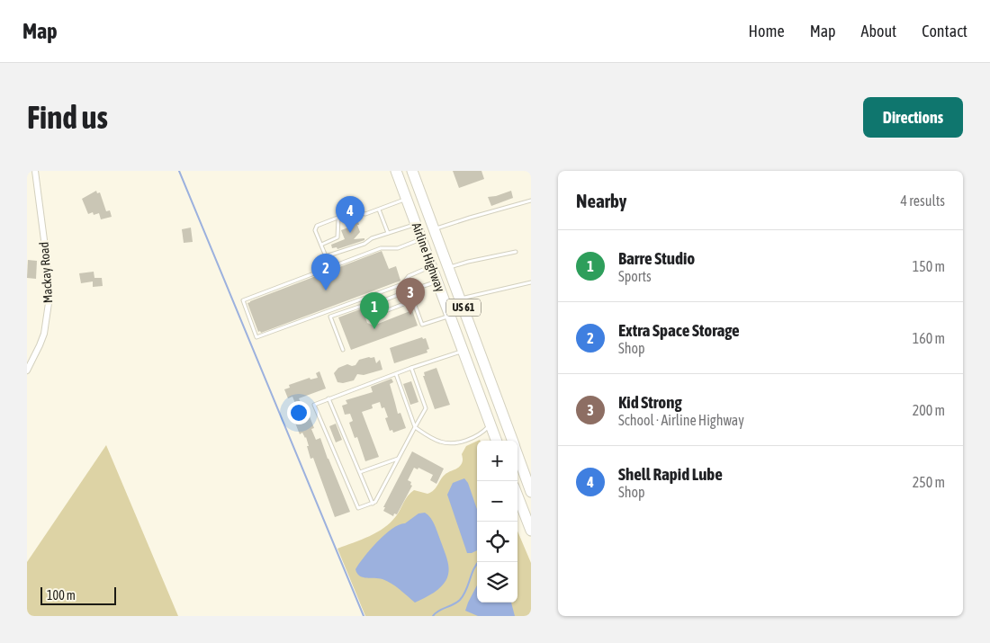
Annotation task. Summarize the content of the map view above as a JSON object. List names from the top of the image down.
{
  "streets": {
    "highway": ["Airline Highway", "US 61"],
    "street": ["Mackay Road"]
  },
  "scale_bar": "100 m",
  "page": {
    "header": "Map",
    "nav": [
      "Home",
      "Map",
      "About",
      "Contact"
    ],
    "buttons": "Directions",
    "title": "Find us",
    "heading": ["Nearby", "4 results"],
    "pins": [
      "4",
      "2",
      "3",
      "1"
    ],
    "list": [
      {
        "mark": "1",
        "name": "Barre Studio",
        "note": "Sports",
        "value": "150 m"
      },
      {
        "mark": "2",
        "name": "Extra Space Storage",
        "note": "Shop",
        "value": "160 m"
      },
      {
        "mark": "3",
        "name": "Kid Strong",
        "note": "School · Airline Highway",
        "value": "200 m"
      },
      {
        "mark": "4",
        "name": "Shell Rapid Lube",
        "note": "Shop",
        "value": "250 m"
      }
    ],
    "map_buttons": ["+", "−"],
    "scale": "100 m"
  }
}
